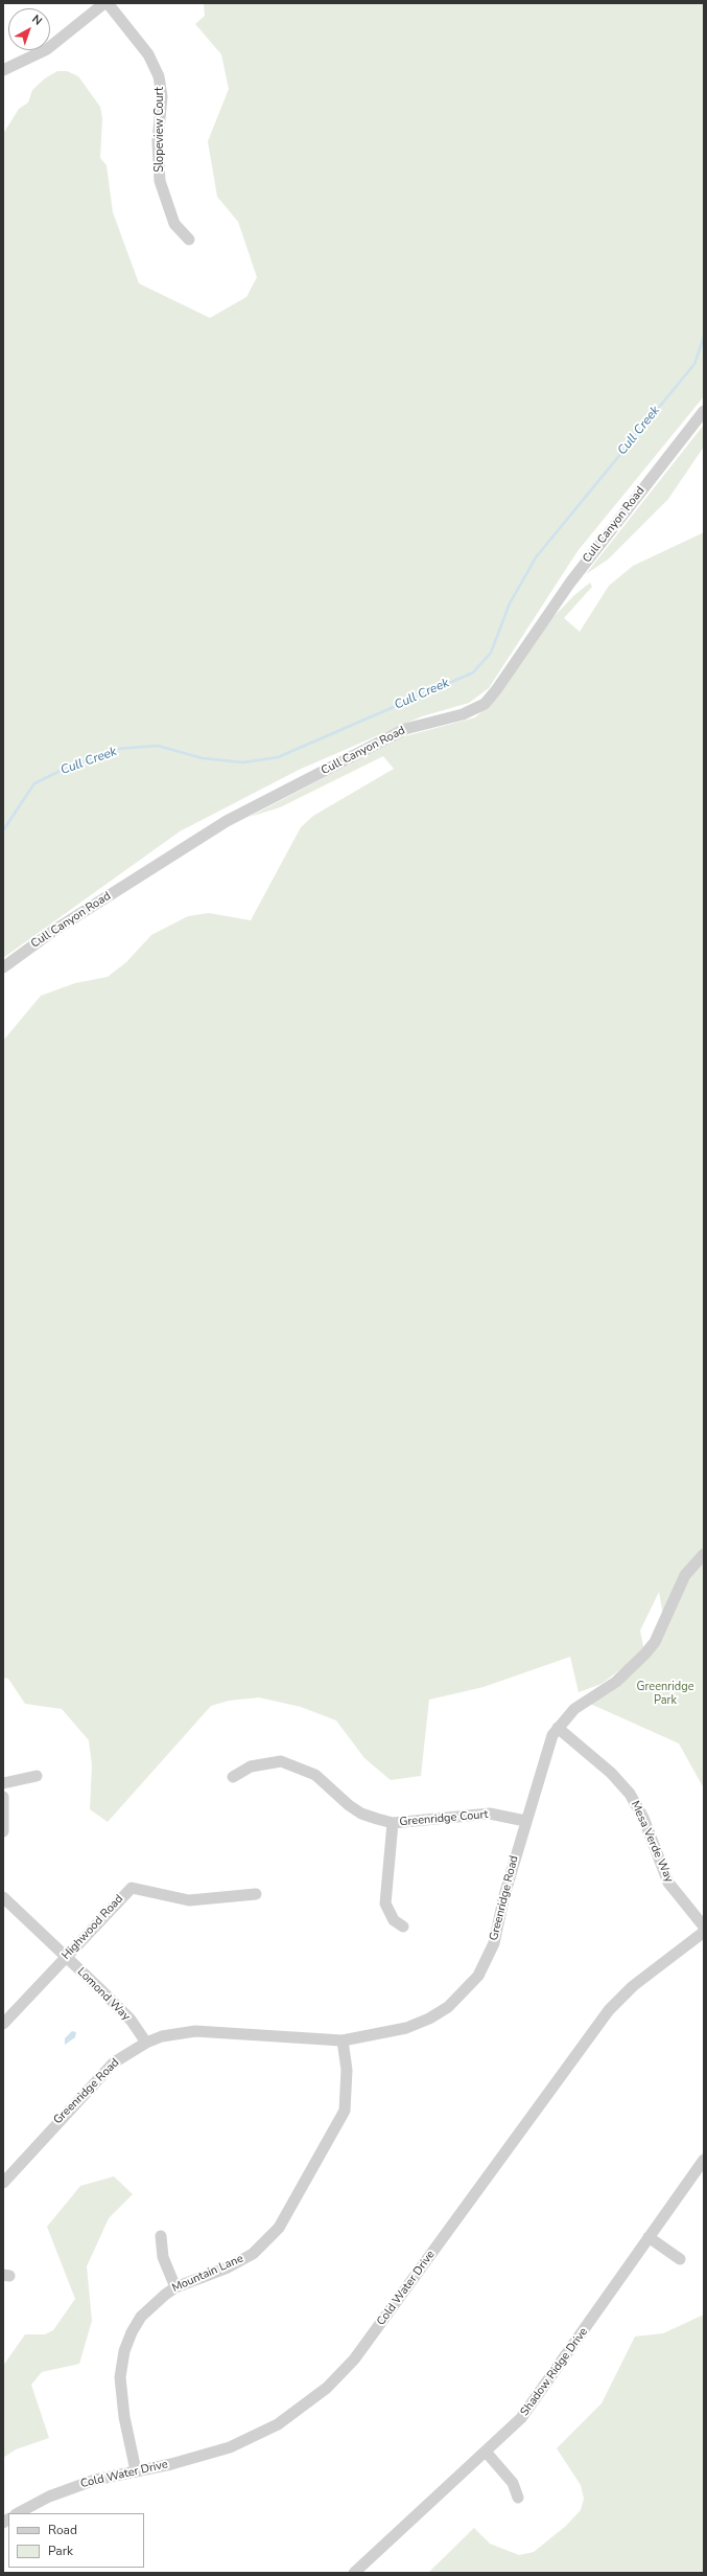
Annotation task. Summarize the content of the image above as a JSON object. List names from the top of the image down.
{
  "streets": {
    "street": [
      "Slopeview Court",
      "Cull Canyon Road",
      "Greenridge Court",
      "Mesa Verde Way",
      "Greenridge Road",
      "Highwood Road",
      "Lomond Way",
      "Mountain Lane",
      "Cold Water Drive",
      "Shadow Ridge Drive"
    ]
  },
  "crossings": [
    ["Greenridge Court", "Greenridge Road"],
    ["Mesa Verde Way", "Greenridge Road"],
    ["Greenridge Road", "Lomond Way"],
    ["Greenridge Road", "Mountain Lane"],
    ["Highwood Road", "Lomond Way"],
    ["Mountain Lane", "Cold Water Drive"]
  ],
  "water": ["Cull Creek"],
  "parks": ["Greenridge Park"],
  "legend": ["Road", "Park"],
  "north": "top right"
}
